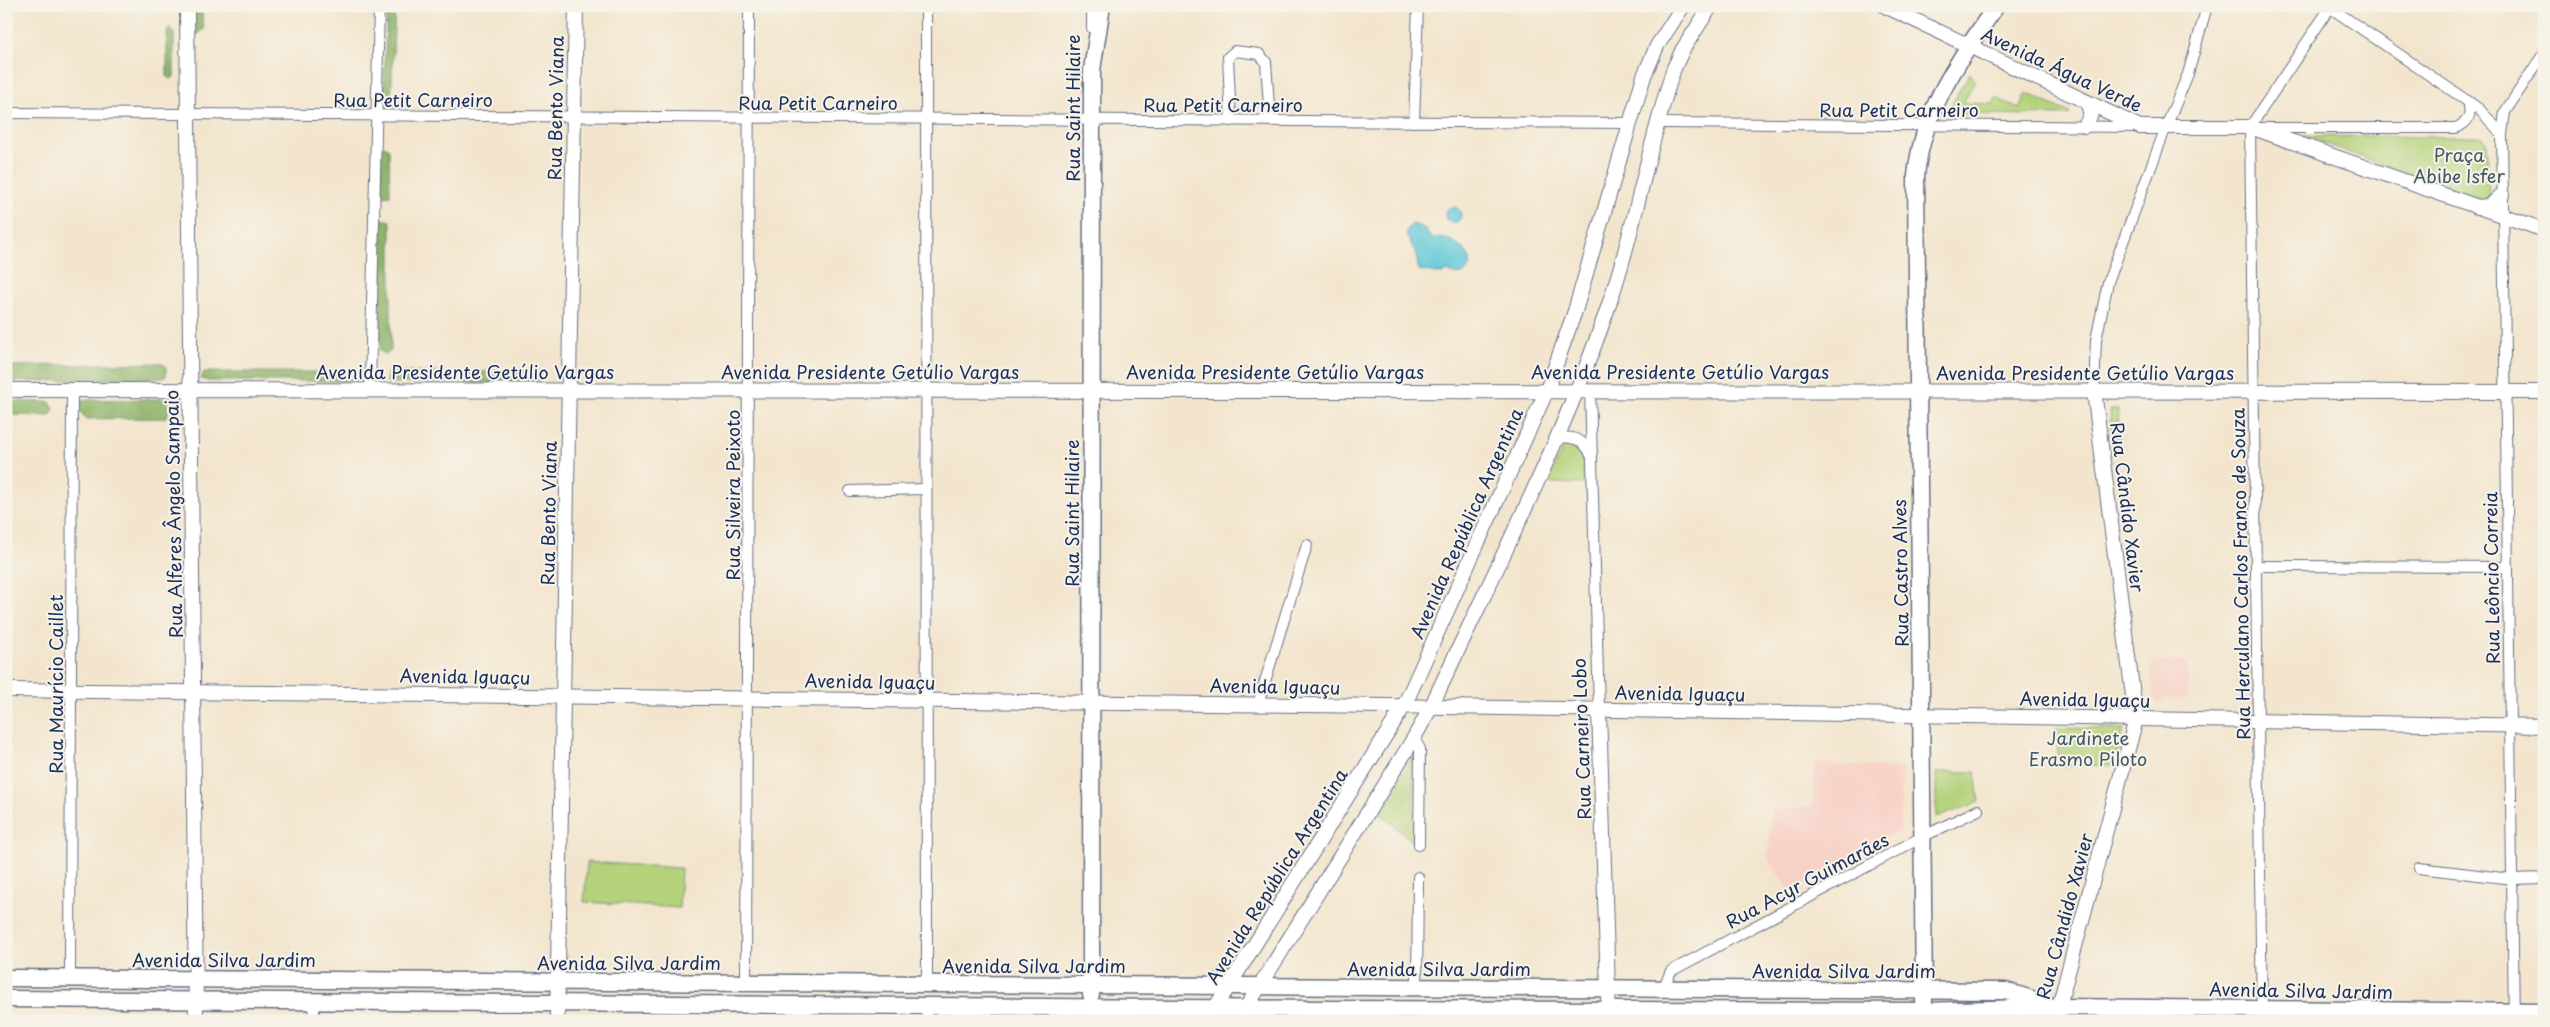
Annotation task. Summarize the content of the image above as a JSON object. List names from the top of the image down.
{
  "streets": {
    "main road": [
      "Avenida Água Verde",
      "Rua Bento Viana",
      "Rua Saint Hilaire",
      "Avenida Presidente Getúlio Vargas",
      "Rua Cândido Xavier",
      "Rua Alferes Ângelo Sampaio",
      "Avenida República Argentina",
      "Rua Castro Alves",
      "Avenida Iguaçu",
      "Rua Carneiro Lobo",
      "Avenida Silva Jardim"
    ],
    "street": [
      "Rua Petit Carneiro",
      "Rua Silveira Peixoto",
      "Rua Herculano Carlos Franco de Souza",
      "Rua Leôncio Correia",
      "Rua Maurício Caillet",
      "Rua Acyr Guimarães"
    ]
  },
  "crossings": [
    ["Avenida Água Verde", "Rua Petit Carneiro"],
    ["Avenida Água Verde", "Rua Cândido Xavier"],
    ["Avenida Água Verde", "Rua Castro Alves"],
    ["Avenida Água Verde", "Rua Herculano Carlos Franco de Souza"],
    ["Avenida Água Verde", "Rua Leôncio Correia"],
    ["Rua Petit Carneiro", "Rua Bento Viana"],
    ["Rua Petit Carneiro", "Rua Saint Hilaire"],
    ["Rua Petit Carneiro", "Rua Silveira Peixoto"],
    ["Rua Petit Carneiro", "Rua Alferes Ângelo Sampaio"],
    ["Rua Petit Carneiro", "Avenida República Argentina"],
    ["Rua Petit Carneiro", "Rua Castro Alves"],
    ["Rua Bento Viana", "Avenida Presidente Getúlio Vargas"],
    ["Rua Bento Viana", "Avenida Iguaçu"],
    ["Rua Bento Viana", "Avenida Silva Jardim"],
    ["Rua Saint Hilaire", "Avenida Presidente Getúlio Vargas"],
    ["Rua Saint Hilaire", "Avenida Iguaçu"],
    ["Rua Saint Hilaire", "Avenida Silva Jardim"],
    ["Avenida Presidente Getúlio Vargas", "Rua Silveira Peixoto"],
    ["Avenida Presidente Getúlio Vargas", "Rua Cândido Xavier"],
    ["Avenida Presidente Getúlio Vargas", "Rua Alferes Ângelo Sampaio"],
    ["Avenida Presidente Getúlio Vargas", "Avenida República Argentina"],
    ["Avenida Presidente Getúlio Vargas", "Rua Castro Alves"],
    ["Avenida Presidente Getúlio Vargas", "Rua Herculano Carlos Franco de Souza"],
    ["Avenida Presidente Getúlio Vargas", "Rua Leôncio Correia"],
    ["Avenida Presidente Getúlio Vargas", "Rua Maurício Caillet"],
    ["Avenida Presidente Getúlio Vargas", "Rua Carneiro Lobo"],
    ["Rua Silveira Peixoto", "Avenida Iguaçu"],
    ["Rua Silveira Peixoto", "Avenida Silva Jardim"],
    ["Rua Cândido Xavier", "Avenida Iguaçu"],
    ["Rua Cândido Xavier", "Avenida Silva Jardim"],
    ["Rua Alferes Ângelo Sampaio", "Avenida Iguaçu"],
    ["Rua Alferes Ângelo Sampaio", "Avenida Silva Jardim"],
    ["Avenida República Argentina", "Avenida Iguaçu"],
    ["Avenida República Argentina", "Avenida Silva Jardim"],
    ["Rua Castro Alves", "Avenida Iguaçu"],
    ["Rua Castro Alves", "Rua Acyr Guimarães"],
    ["Rua Castro Alves", "Avenida Silva Jardim"],
    ["Rua Herculano Carlos Franco de Souza", "Avenida Iguaçu"],
    ["Rua Herculano Carlos Franco de Souza", "Avenida Silva Jardim"],
    ["Rua Leôncio Correia", "Avenida Iguaçu"],
    ["Rua Leôncio Correia", "Avenida Silva Jardim"],
    ["Avenida Iguaçu", "Rua Maurício Caillet"],
    ["Avenida Iguaçu", "Rua Carneiro Lobo"],
    ["Rua Maurício Caillet", "Avenida Silva Jardim"],
    ["Rua Carneiro Lobo", "Avenida Silva Jardim"],
    ["Rua Acyr Guimarães", "Avenida Silva Jardim"]
  ],
  "parks": ["Praça Abibe Isfer", "Jardinete Erasmo Piloto"]
}
